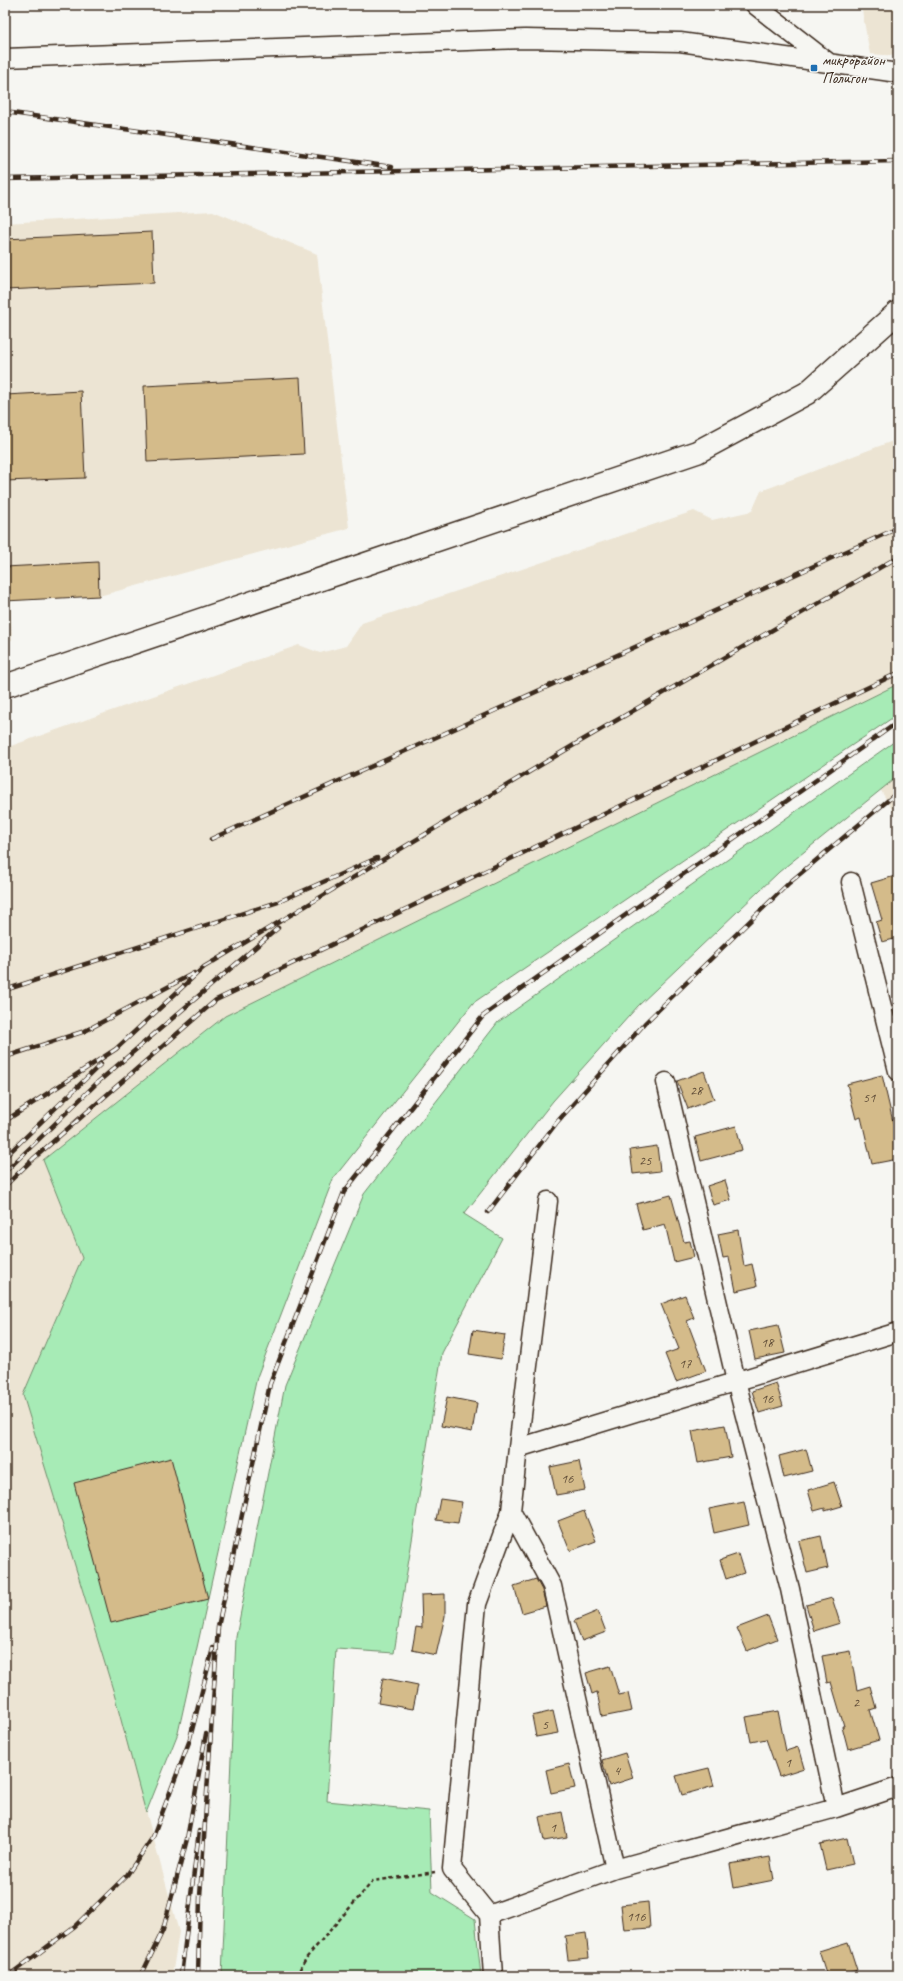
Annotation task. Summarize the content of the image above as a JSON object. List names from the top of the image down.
{
  "places": {
    "transit": ["микрорайон Полигон"]
  },
  "house_numbers": [
    "28",
    "51",
    "25",
    "18",
    "17",
    "16",
    "16",
    "2",
    "5",
    "1",
    "4",
    "1",
    "116"
  ]
}
